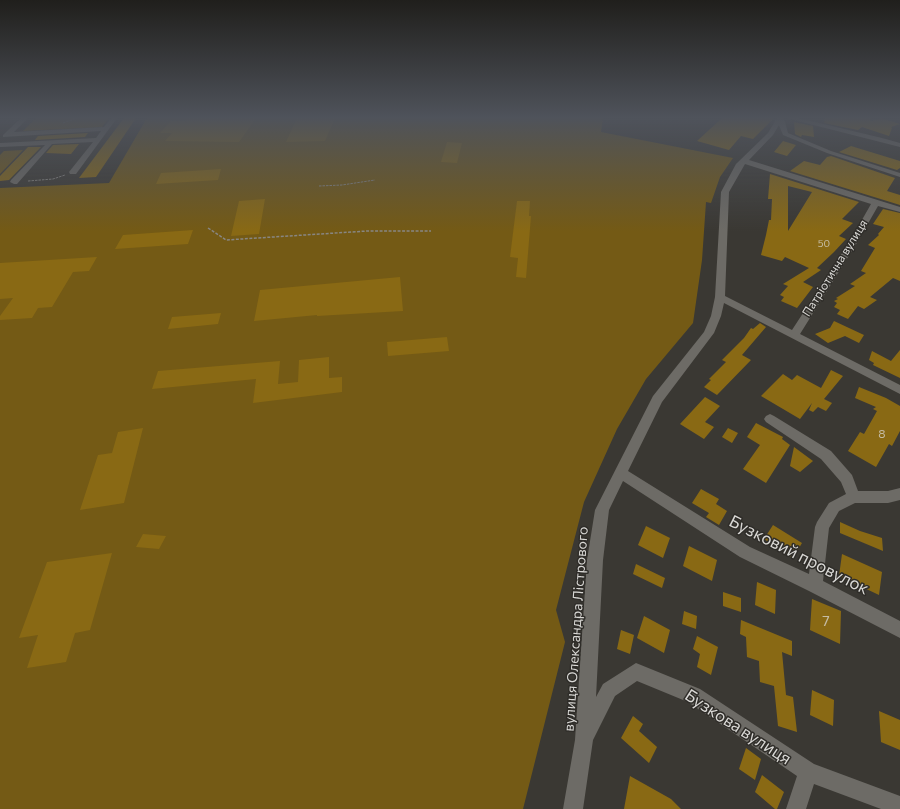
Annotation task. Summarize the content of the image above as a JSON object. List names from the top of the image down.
{
  "streets": {
    "street": [
      "Патріотична вулиця",
      "Бузковий провулок",
      "вулиця Олександра Лістрового",
      "Бузкова вулиця"
    ]
  },
  "crossings": [
    ["Патріотична вулиця", "вулиця Олександра Лістрового"],
    ["Бузковий провулок", "вулиця Олександра Лістрового"],
    ["вулиця Олександра Лістрового", "Бузкова вулиця"]
  ],
  "house_numbers": ["50", "8", "7"]
}
